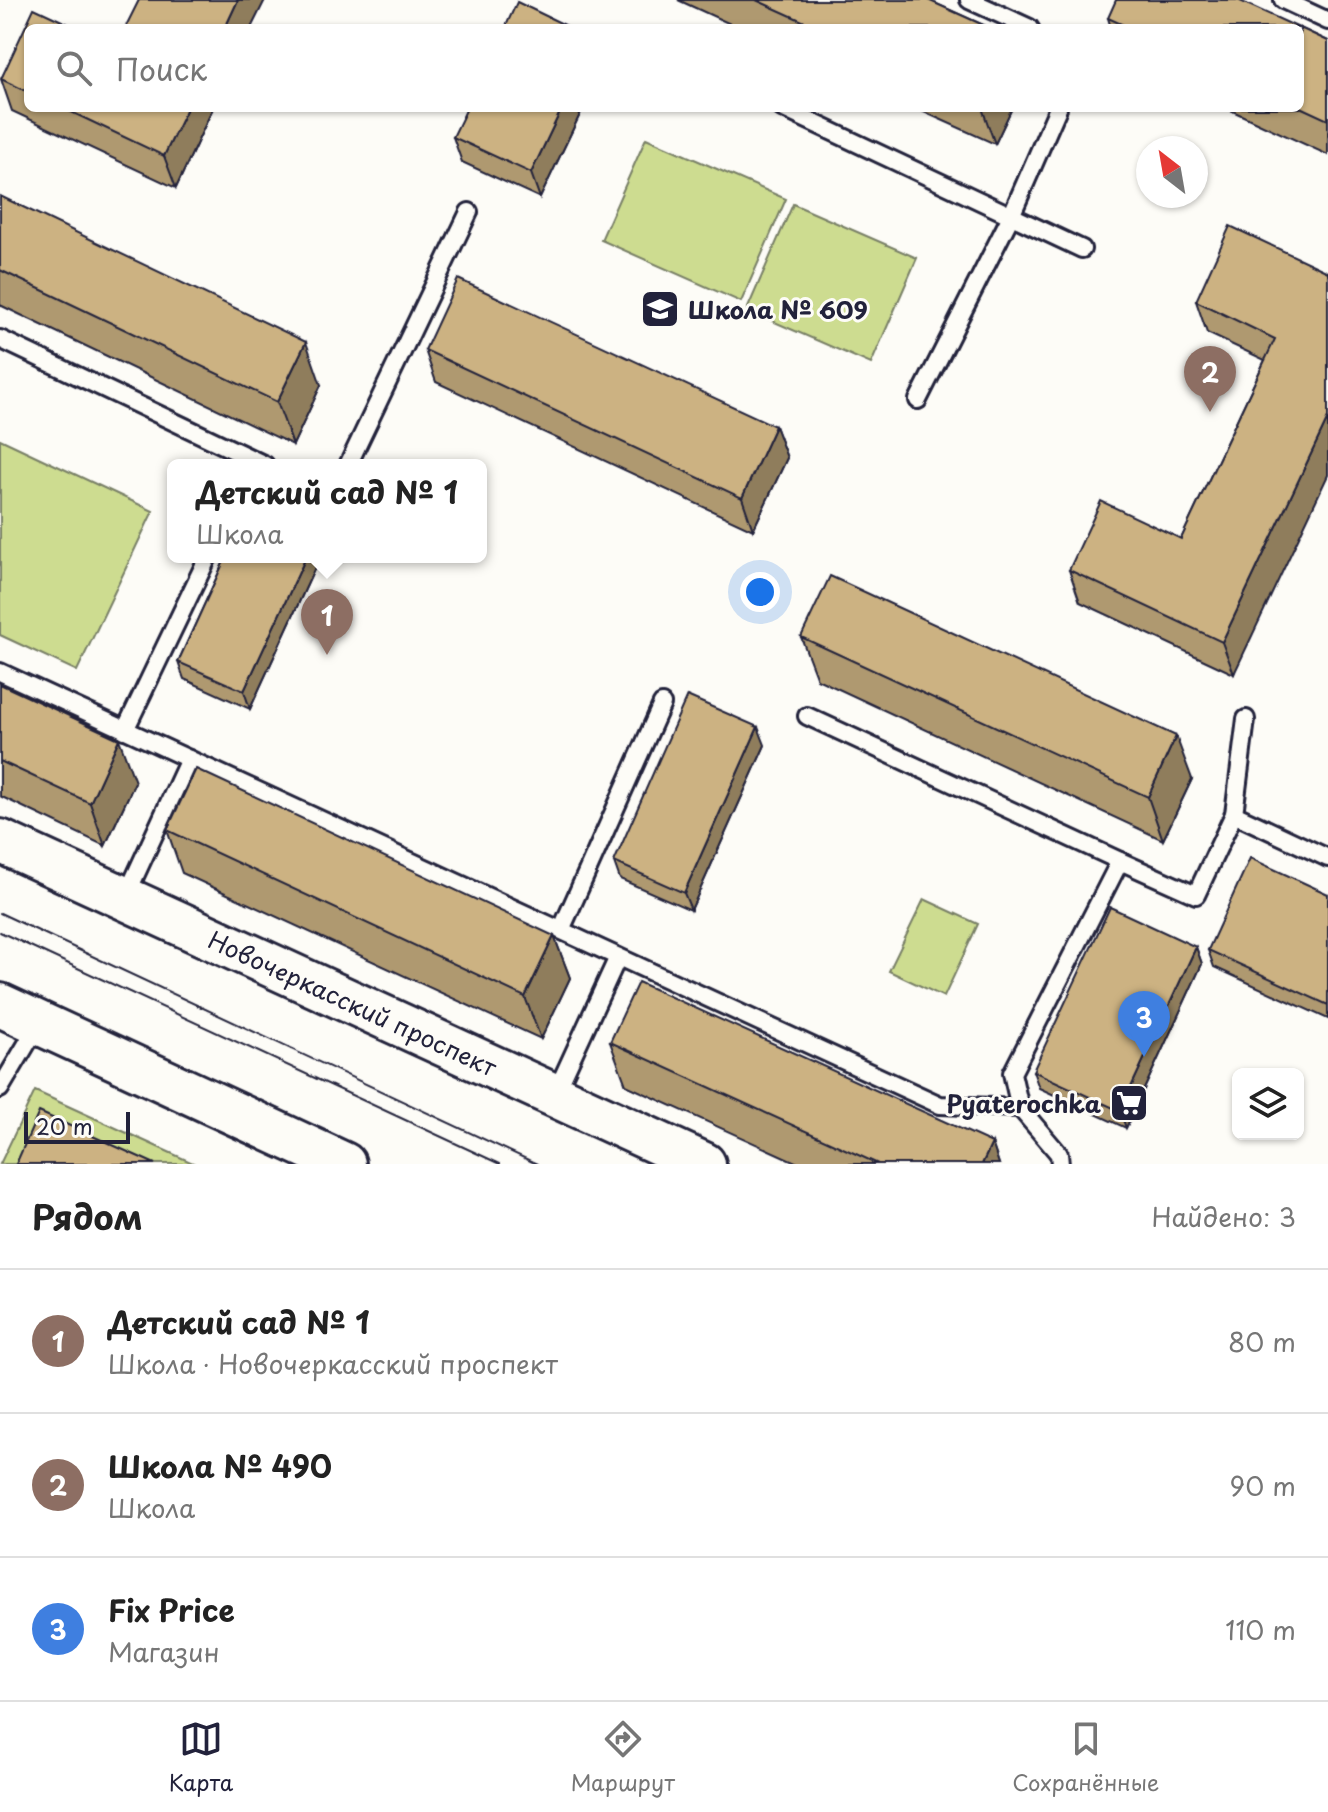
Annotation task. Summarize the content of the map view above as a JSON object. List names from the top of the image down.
{
  "streets": {
    "main road": ["Новочеркасский проспект"]
  },
  "places": {
    "school or university": ["Школа № 609"],
    "supermarket": ["Pyaterochka"]
  },
  "scale_bar": "20 m",
  "north": "top left",
  "page": {
    "search": "Поиск",
    "pins": ["2", "1", "3"],
    "popup": ["Детский сад № 1", "Школа"],
    "scale": "20 m",
    "heading": ["Рядом", "Найдено: 3"],
    "list": [
      {
        "mark": "1",
        "name": "Детский сад № 1",
        "note": "Школа · Новочеркасский проспект",
        "value": "80 m"
      },
      {
        "mark": "2",
        "name": "Школа № 490",
        "note": "Школа",
        "value": "90 m"
      },
      {
        "mark": "3",
        "name": "Fix Price",
        "note": "Магазин",
        "value": "110 m"
      }
    ],
    "nav": ["Карта", "Маршрут", "Сохранённые"]
  }
}
